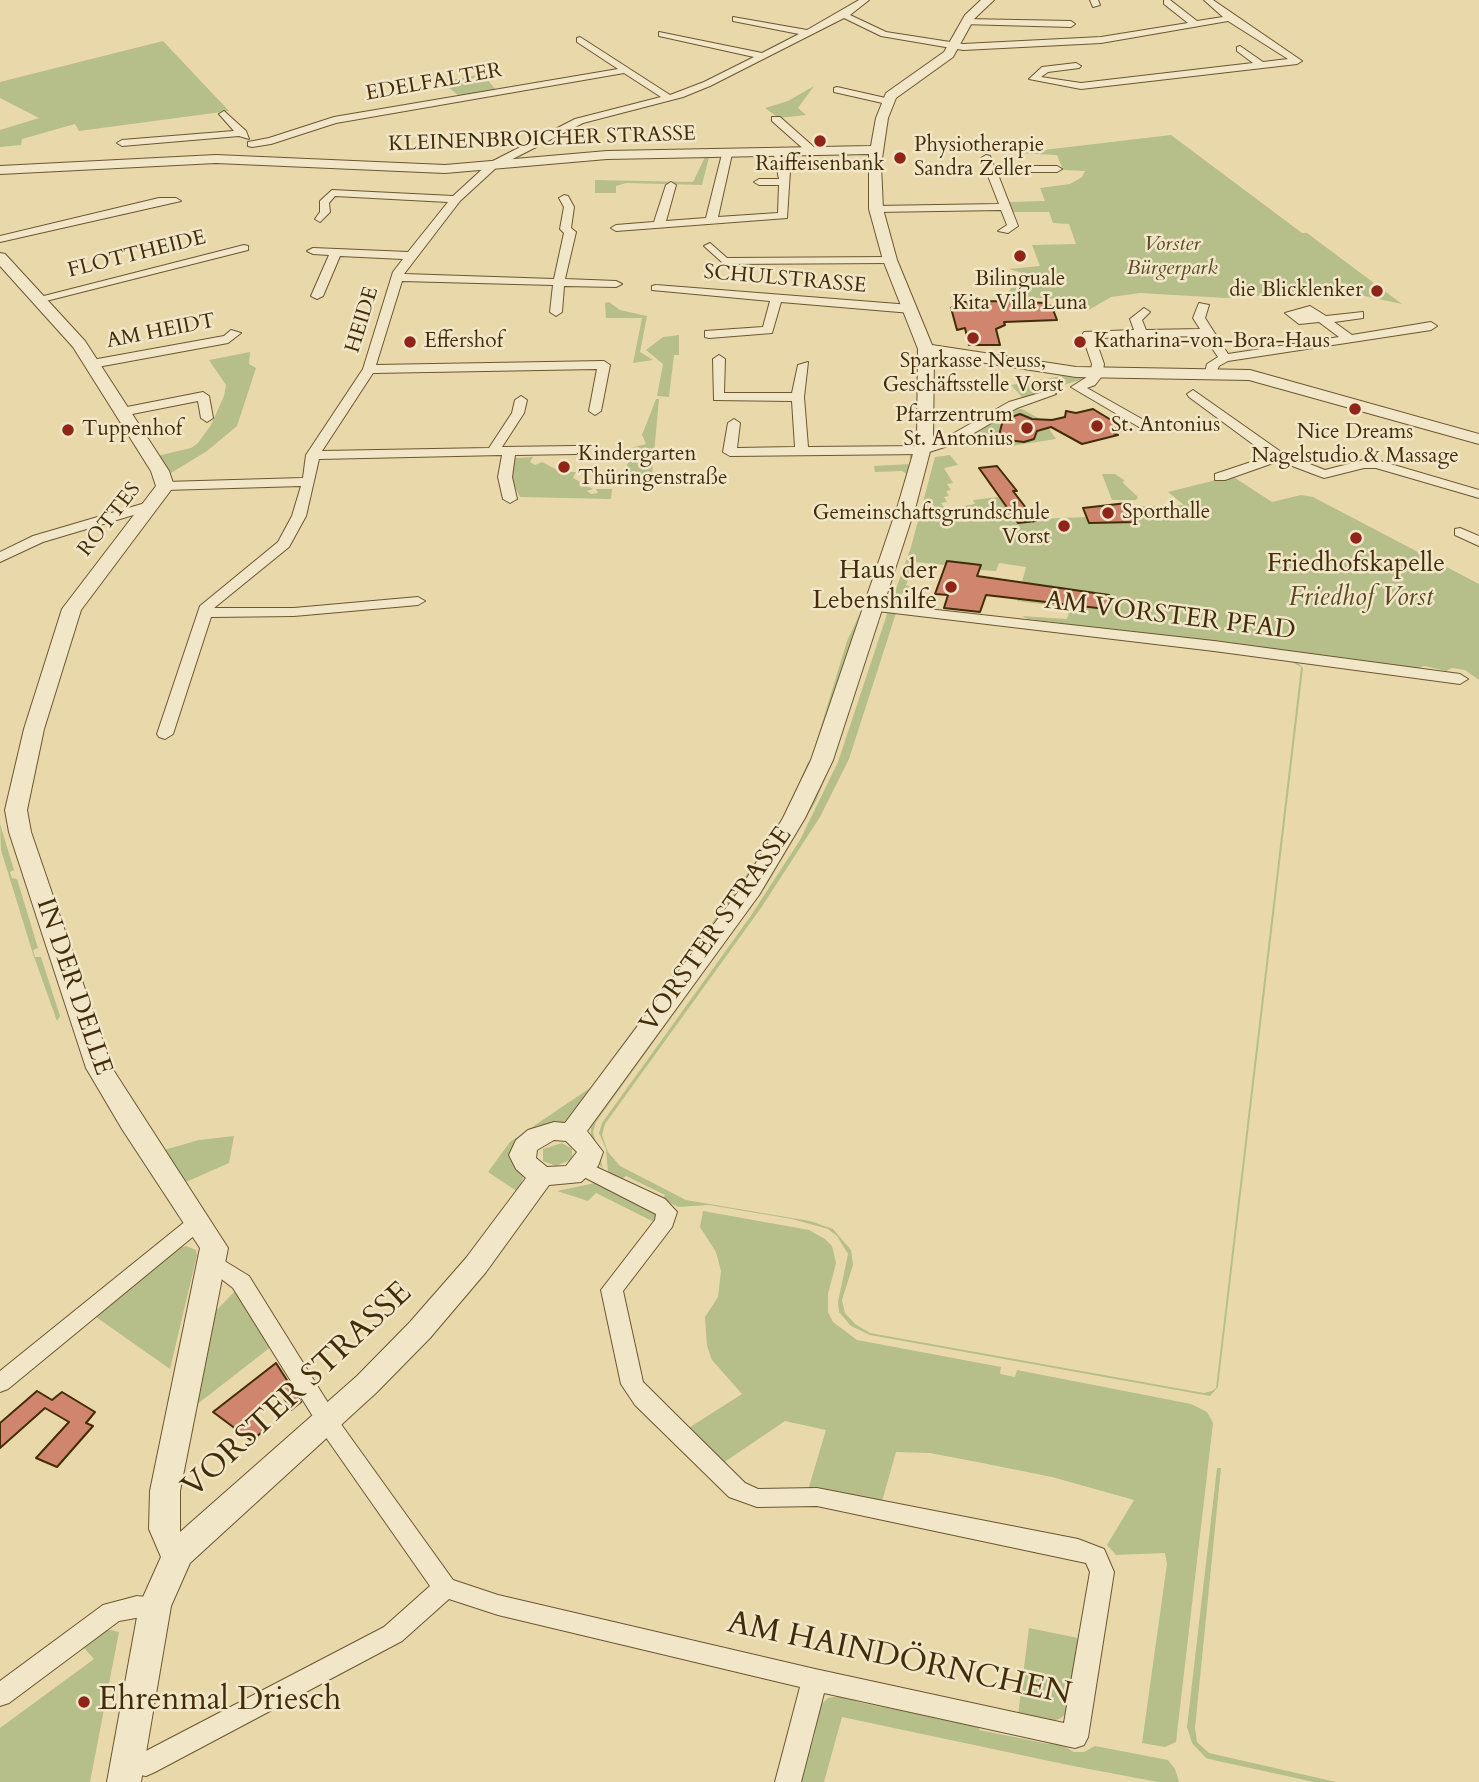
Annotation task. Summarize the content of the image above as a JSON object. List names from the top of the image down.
{
  "streets": {
    "street": [
      "EDELFALTER",
      "KLEINENBROICHER STRASSE",
      "FLOTTHEIDE",
      "SCHULSTRASSE",
      "HEIDE",
      "AM HEIDT",
      "ROTTES",
      "AM VORSTER PFAD",
      "VORSTER STRASSE",
      "IN DER DELLE",
      "AM HAINDÖRNCHEN"
    ]
  },
  "crossings": [
    ["KLEINENBROICHER STRASSE", "HEIDE"],
    ["FLOTTHEIDE", "ROTTES"],
    ["AM HEIDT", "ROTTES"],
    ["ROTTES", "IN DER DELLE"],
    ["AM VORSTER PFAD", "VORSTER STRASSE"],
    ["VORSTER STRASSE", "IN DER DELLE"],
    ["VORSTER STRASSE", "AM HAINDÖRNCHEN"]
  ],
  "parks": ["Vorster Bürgerpark", "Friedhof Vorst"],
  "places": [
    "Raiffeisenbank",
    "Physiotherapie Sandra Zeller",
    "Bilinguale Kita Villa Luna",
    "die Blicklenker",
    "Sparkasse Neuss, Geschäftsstelle Vorst",
    "Effershof",
    "Katharina-von-Bora-Haus",
    "Nice Dreams Nagelstudio & Massage",
    "St. Antonius",
    "Pfarrzentrum St. Antonius",
    "Tuppenhof",
    "Kindergarten Thüringenstraße",
    "Sporthalle",
    "Gemeinschaftsgrundschule Vorst",
    "Friedhofskapelle",
    "Haus der Lebenshilfe",
    "Ehrenmal Driesch"
  ]
}
